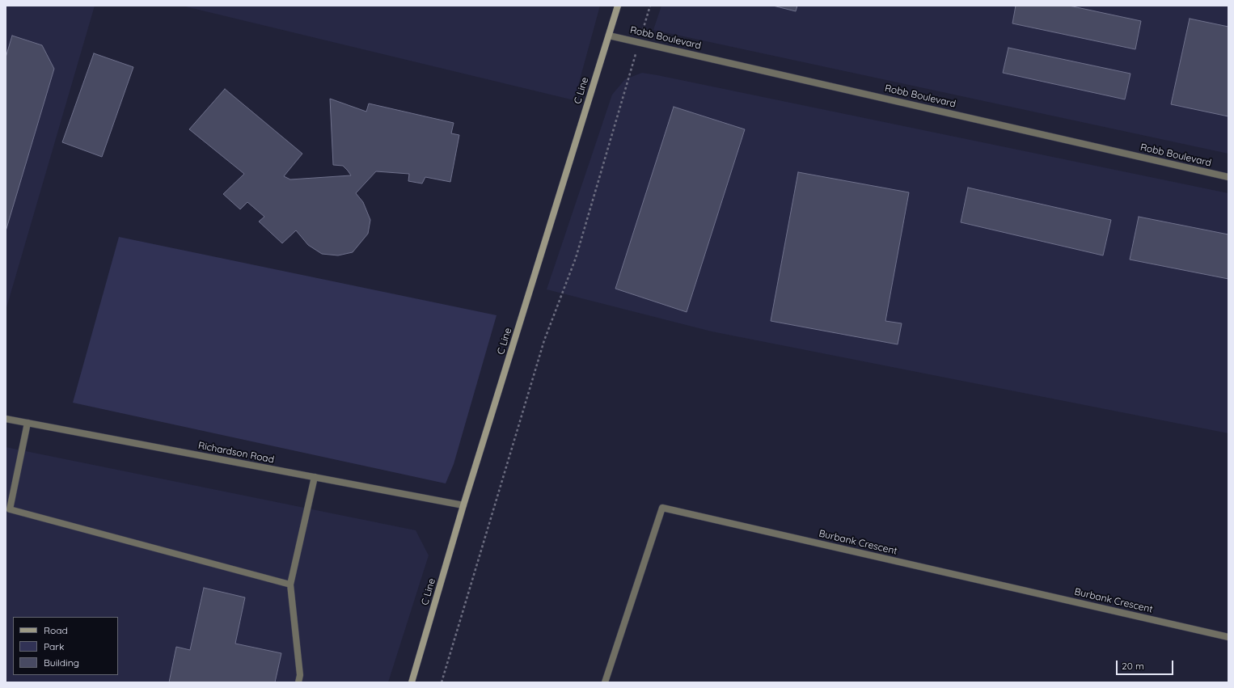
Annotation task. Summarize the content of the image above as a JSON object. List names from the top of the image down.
{
  "streets": {
    "street": [
      "Robb Boulevard",
      "C Line",
      "Richardson Road",
      "Burbank Crescent"
    ]
  },
  "crossings": [
    ["Robb Boulevard", "C Line"],
    ["C Line", "Richardson Road"]
  ],
  "legend": ["Road", "Park", "Building"],
  "scale_bar": "20 m"
}
